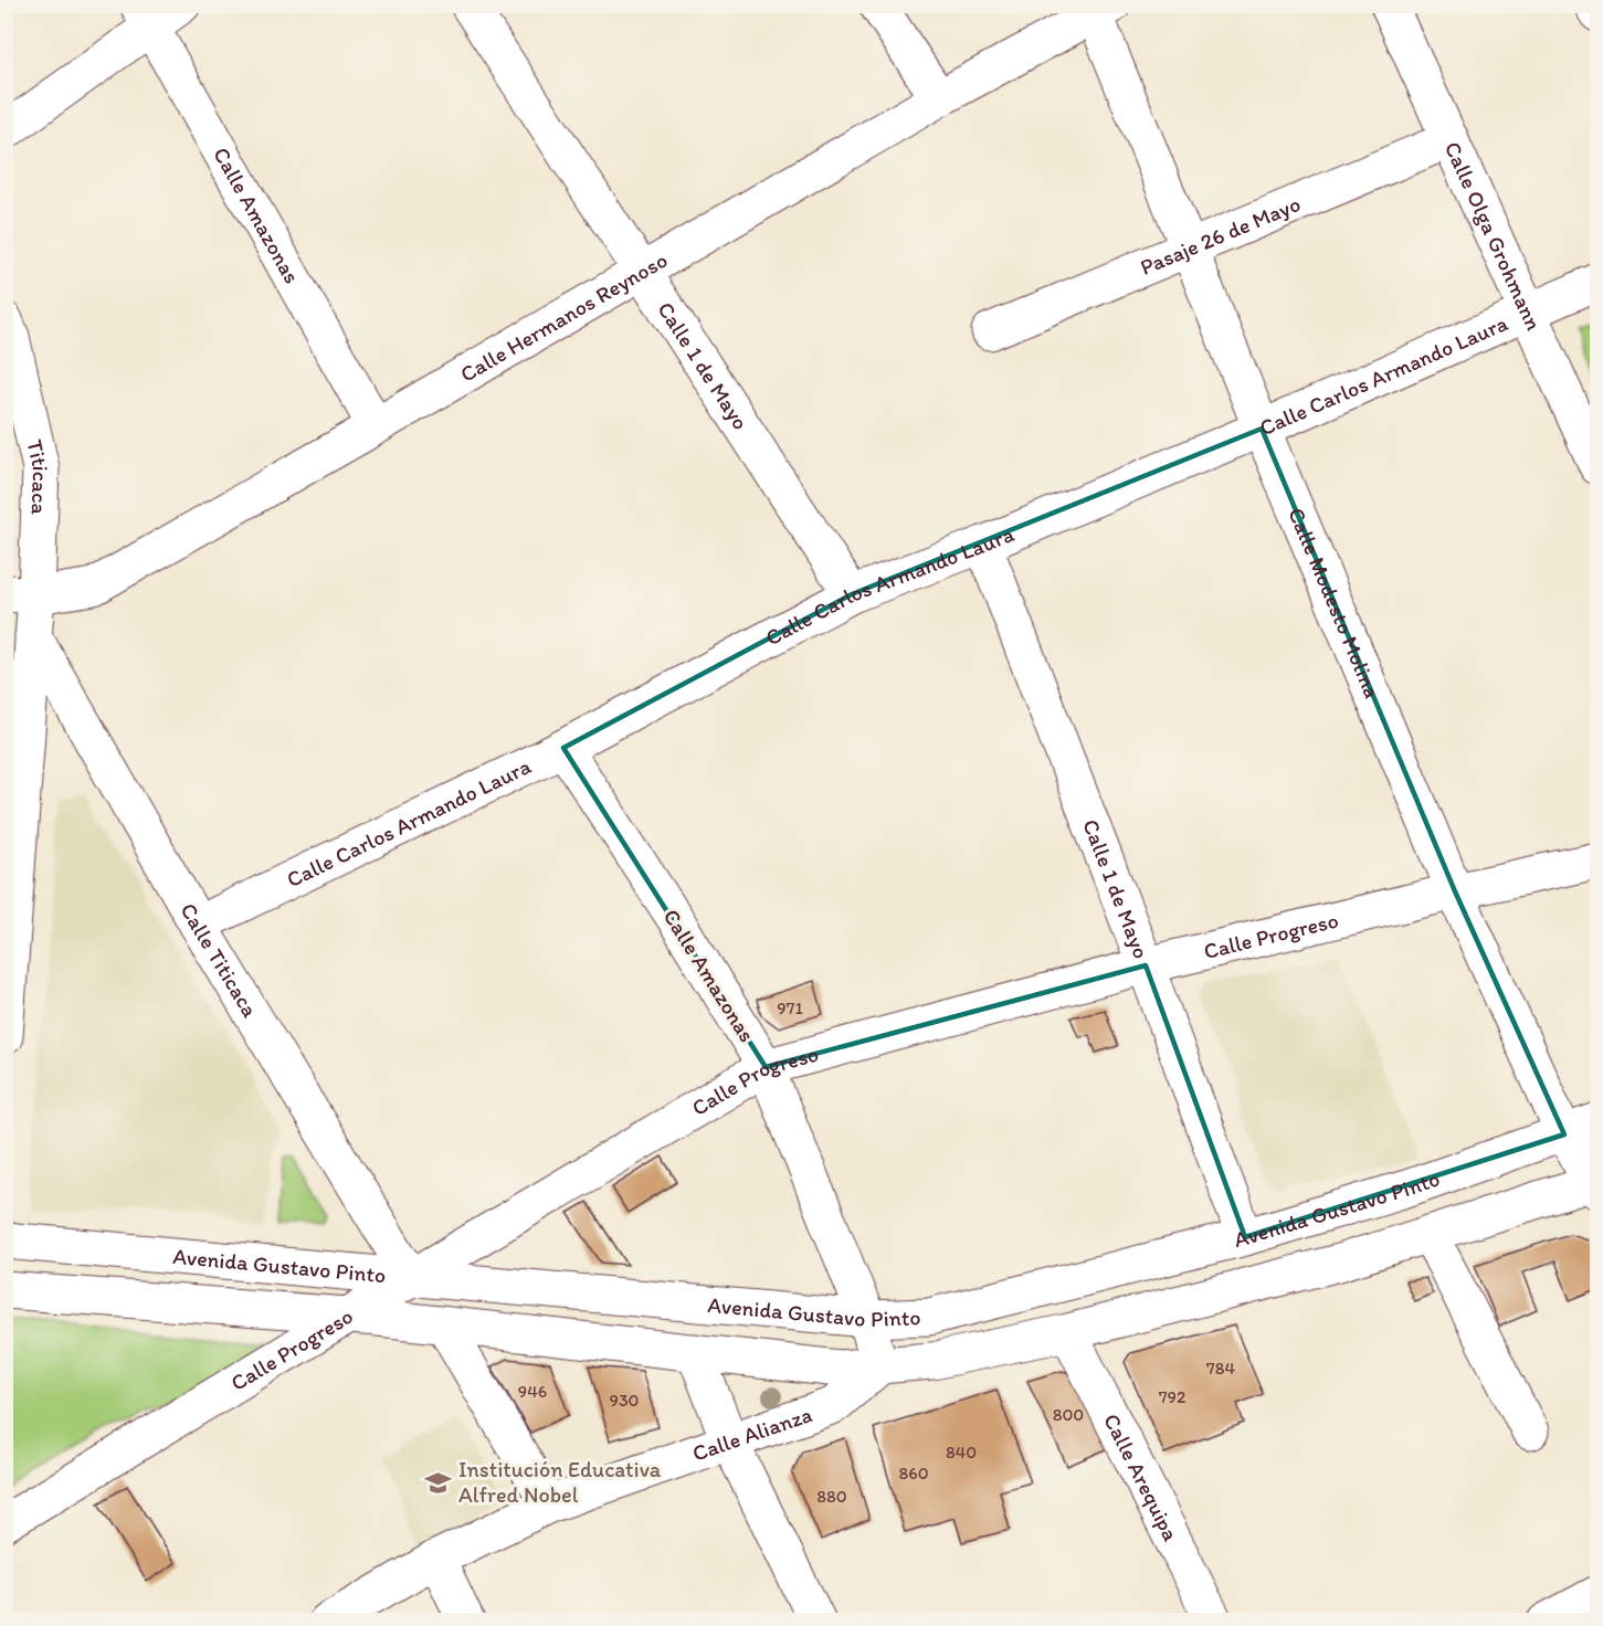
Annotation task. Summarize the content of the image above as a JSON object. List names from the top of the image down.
{
  "streets": {
    "street": [
      "Calle Amazonas",
      "Calle Olga Grohmann",
      "Pasaje 26 de Mayo",
      "Calle Hermanos Reynoso",
      "Calle 1 de Mayo",
      "Calle Carlos Armando Laura",
      "Titicaca",
      "Calle Modesto Molina",
      "Calle Progreso",
      "Calle Titicaca",
      "Avenida Gustavo Pinto",
      "Calle Alianza",
      "Calle Arequipa"
    ]
  },
  "crossings": [
    ["Calle Amazonas", "Calle Hermanos Reynoso"],
    ["Calle Amazonas", "Calle Carlos Armando Laura"],
    ["Calle Amazonas", "Calle Progreso"],
    ["Calle Amazonas", "Avenida Gustavo Pinto"],
    ["Calle Amazonas", "Calle Alianza"],
    ["Calle Olga Grohmann", "Pasaje 26 de Mayo"],
    ["Calle Olga Grohmann", "Calle Carlos Armando Laura"],
    ["Pasaje 26 de Mayo", "Calle Modesto Molina"],
    ["Calle Hermanos Reynoso", "Calle 1 de Mayo"],
    ["Calle Hermanos Reynoso", "Titicaca"],
    ["Calle Hermanos Reynoso", "Calle Modesto Molina"],
    ["Calle 1 de Mayo", "Calle Carlos Armando Laura"],
    ["Calle 1 de Mayo", "Calle Progreso"],
    ["Calle 1 de Mayo", "Avenida Gustavo Pinto"],
    ["Calle Carlos Armando Laura", "Calle Modesto Molina"],
    ["Calle Carlos Armando Laura", "Calle Titicaca"],
    ["Titicaca", "Calle Titicaca"],
    ["Calle Modesto Molina", "Calle Progreso"],
    ["Calle Modesto Molina", "Avenida Gustavo Pinto"],
    ["Calle Progreso", "Calle Titicaca"],
    ["Calle Progreso", "Avenida Gustavo Pinto"],
    ["Calle Titicaca", "Avenida Gustavo Pinto"],
    ["Avenida Gustavo Pinto", "Calle Alianza"],
    ["Avenida Gustavo Pinto", "Calle Arequipa"]
  ],
  "places": {
    "school or university": ["Institución Educativa Alfred Nobel"]
  },
  "house_numbers": [
    "971",
    "784",
    "946",
    "792",
    "930",
    "800",
    "840",
    "860",
    "880"
  ]
}
